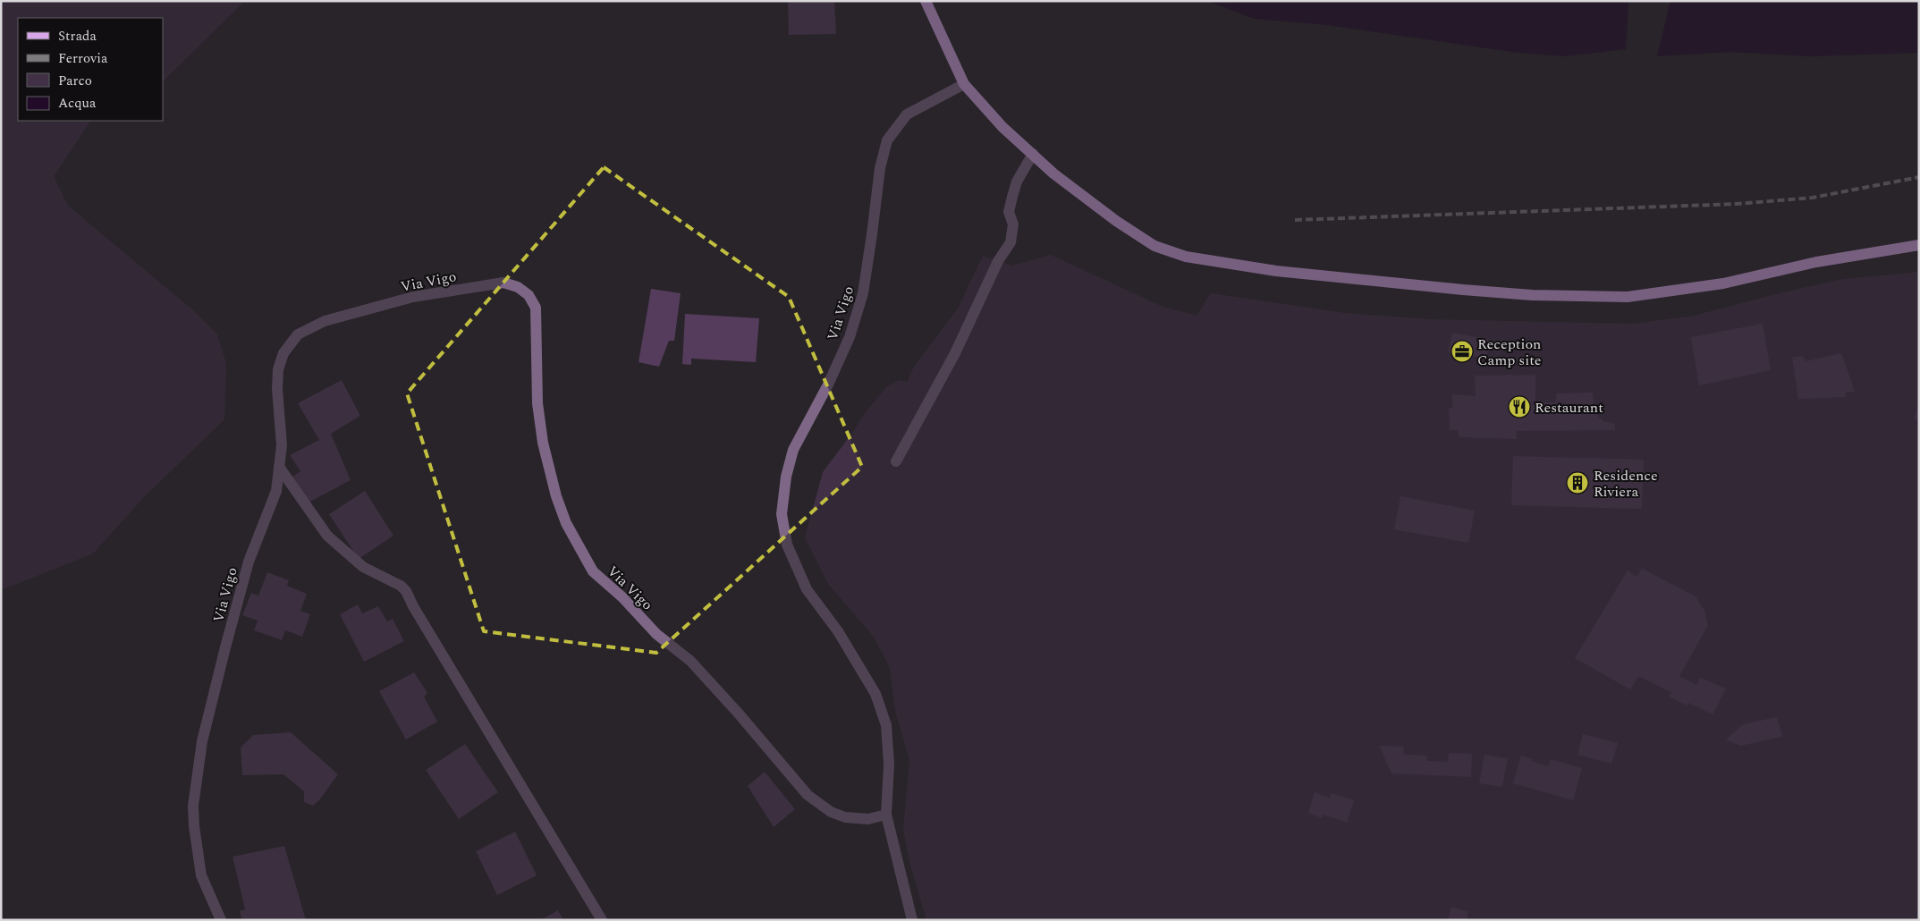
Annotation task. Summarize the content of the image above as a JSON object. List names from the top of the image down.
{
  "streets": {
    "street": ["Via Vigo"]
  },
  "places": {
    "office": ["Reception Camp site"],
    "restaurant": ["Restaurant"],
    "building": ["Residence Riviera"]
  },
  "legend": [
    "Strada",
    "Ferrovia",
    "Parco",
    "Acqua"
  ]
}
